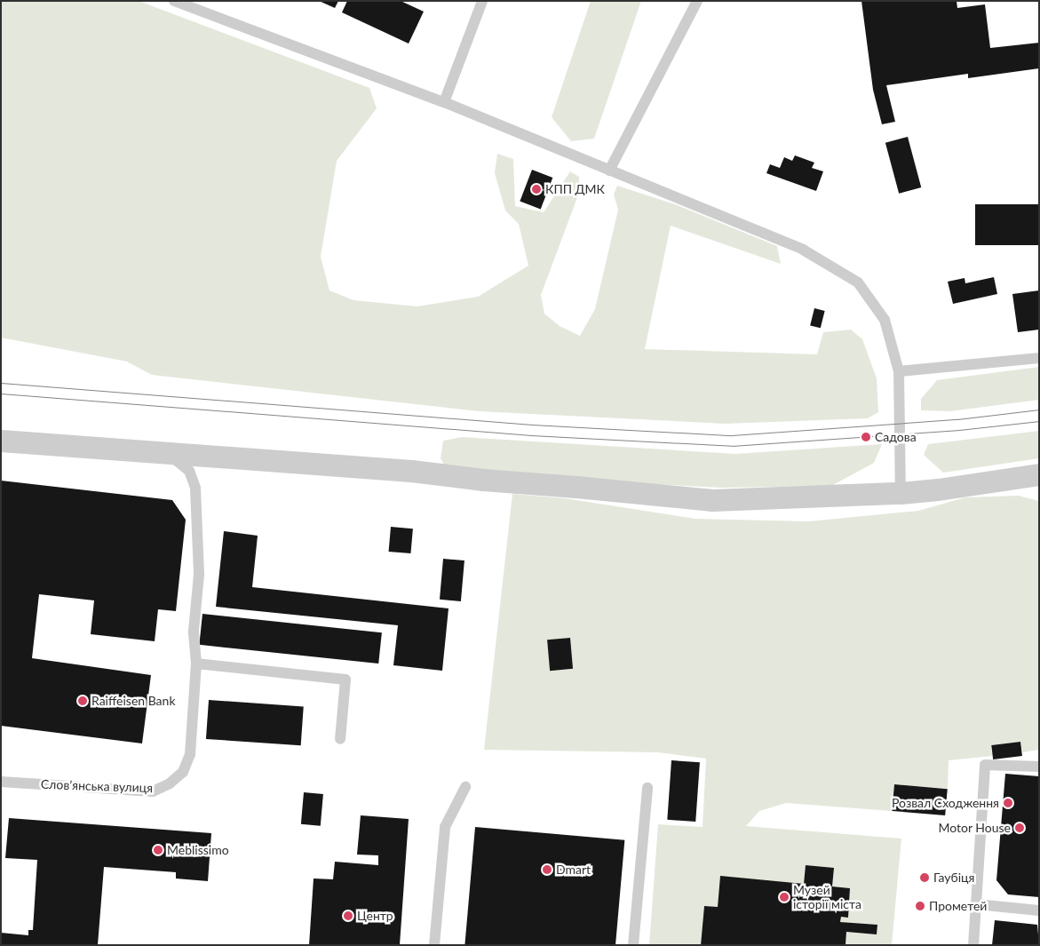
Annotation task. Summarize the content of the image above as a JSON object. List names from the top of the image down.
{
  "streets": {
    "lane": ["Словʼянська вулиця"]
  },
  "places": [
    "КПП ДМК",
    "Садова",
    "Raiffeisen Bank",
    "Розвал Сходження",
    "Motor House",
    "Meblissimo",
    "Dmart",
    "Гаубіця",
    "Музей історії міста",
    "Прометей",
    "Центр"
  ]
}
